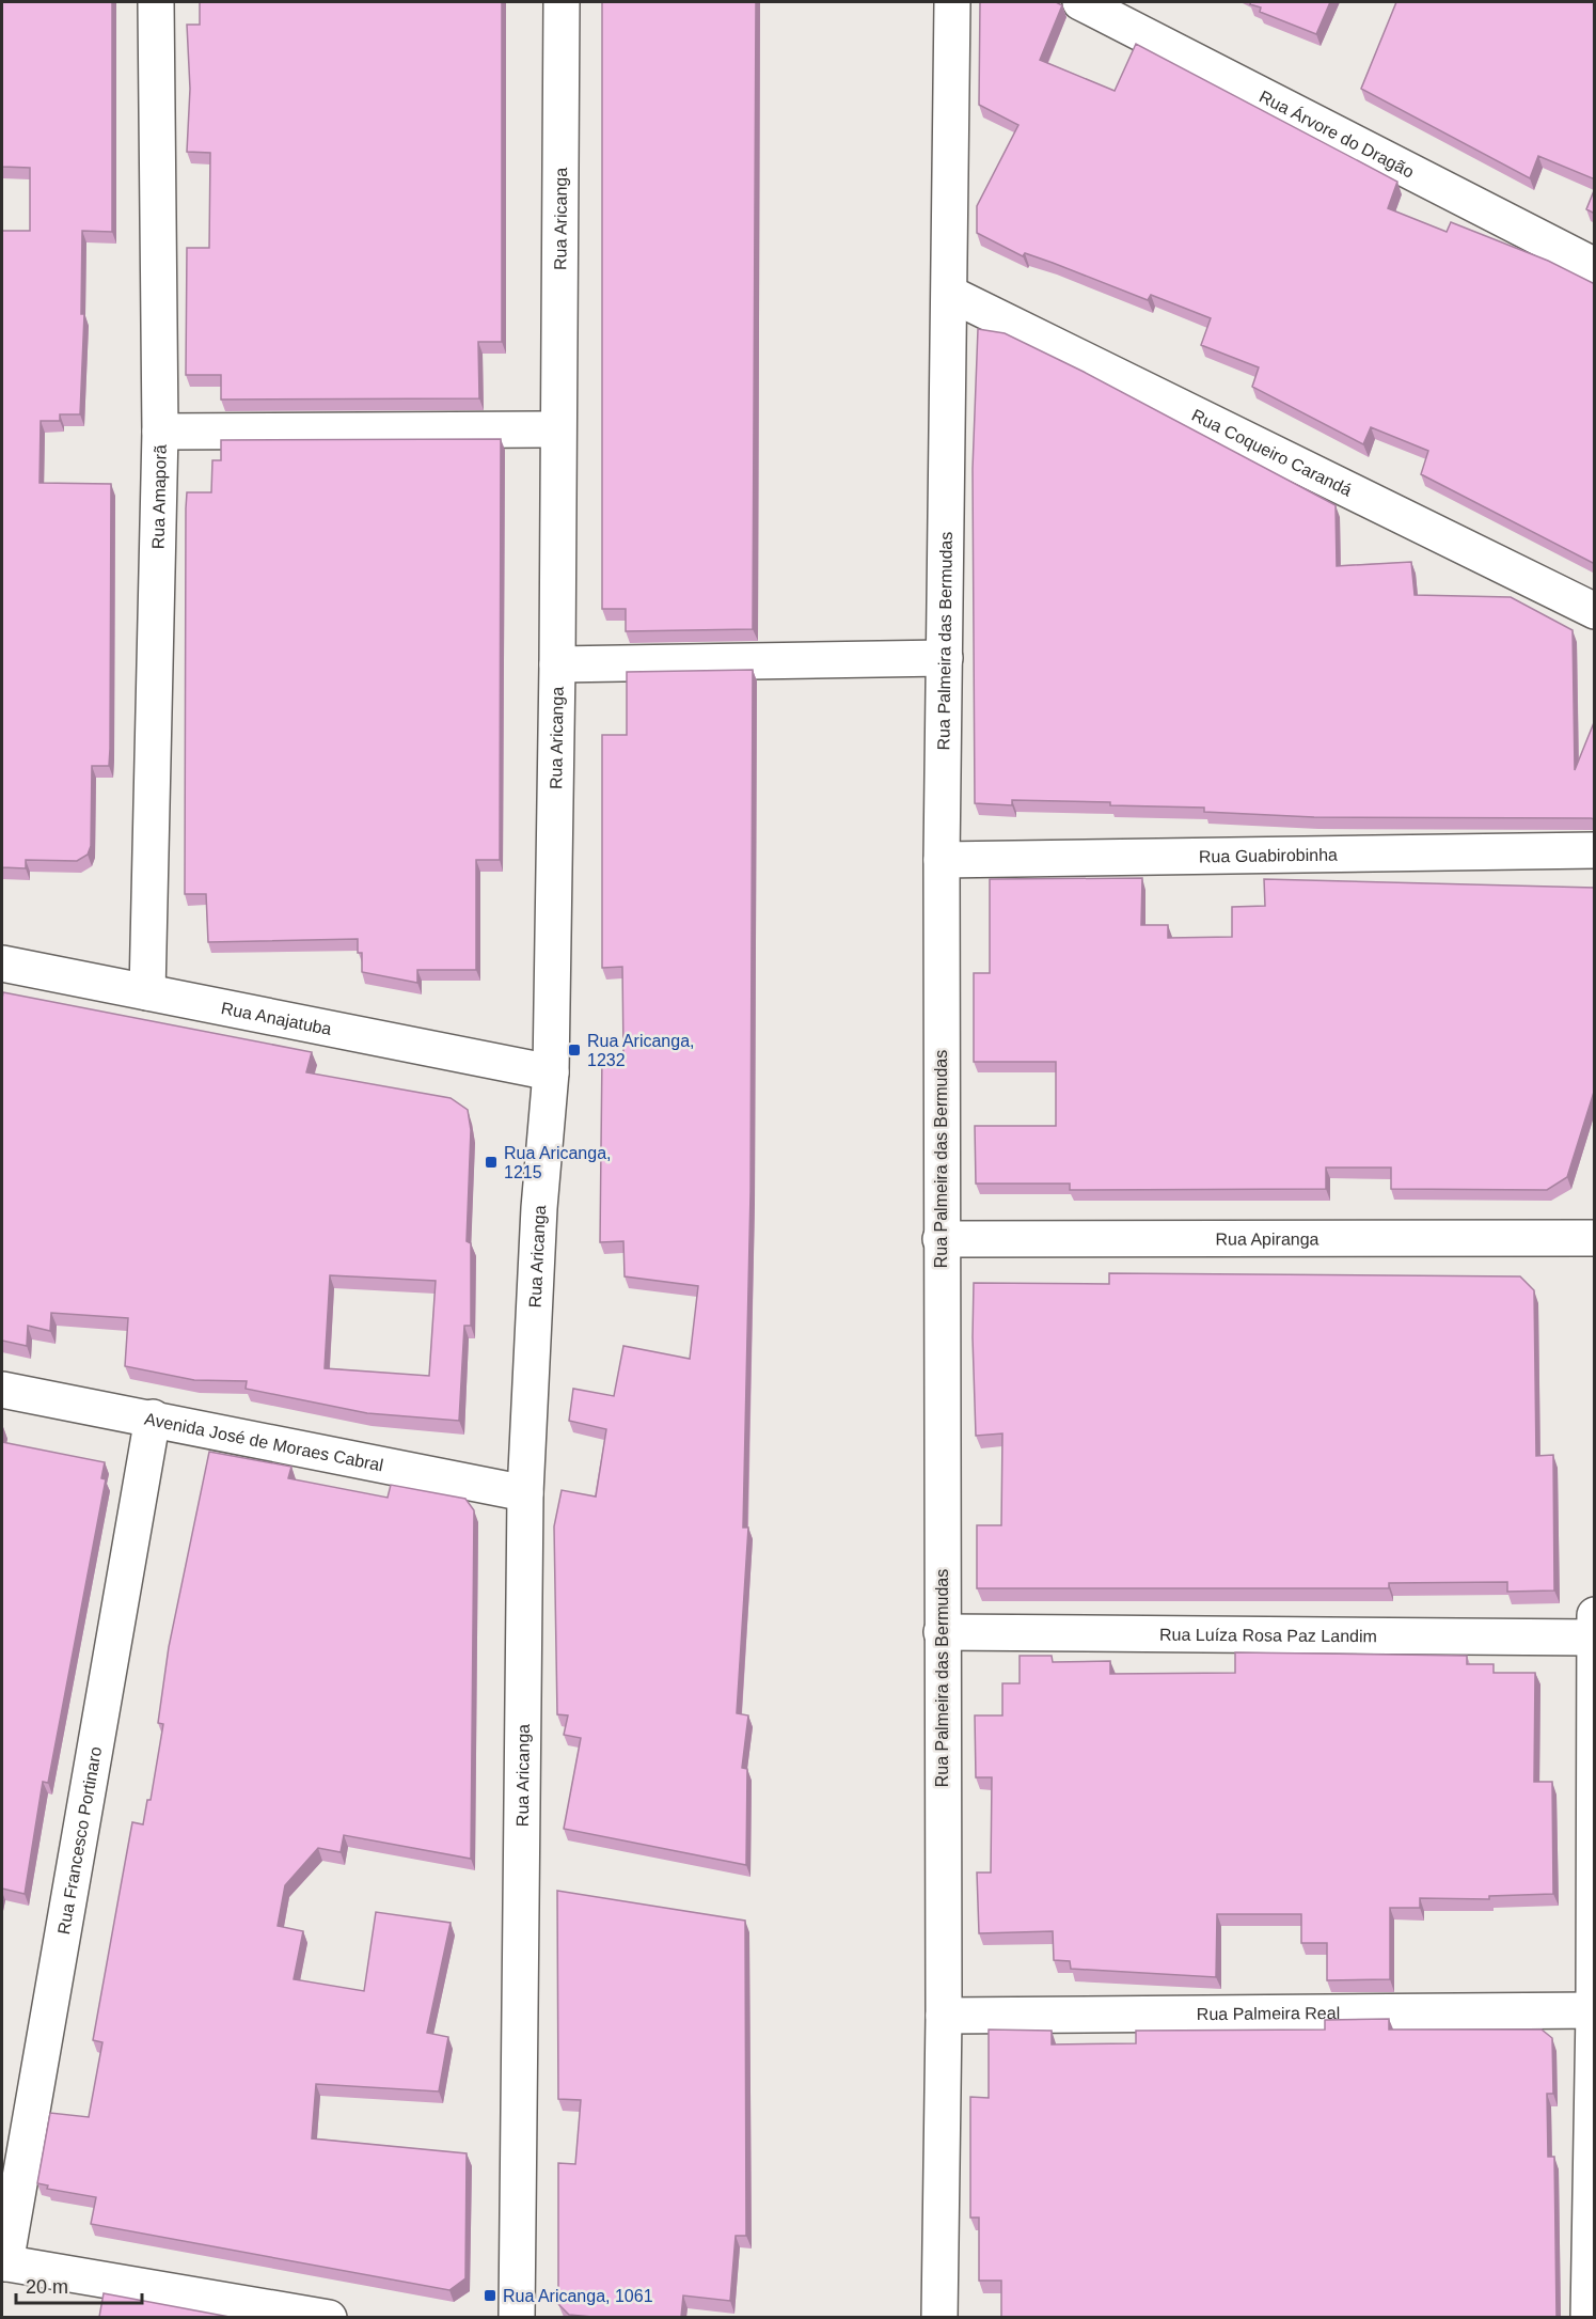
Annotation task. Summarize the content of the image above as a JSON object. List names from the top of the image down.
{
  "streets": {
    "street": [
      "Rua Árvore do Dragão",
      "Rua Aricanga",
      "Rua Coqueiro Carandá",
      "Rua Amaporã",
      "Rua Palmeira das Bermudas",
      "Rua Guabirobinha",
      "Rua Anajatuba",
      "Rua Apiranga",
      "Avenida José de Moraes Cabral",
      "Rua Luíza Rosa Paz Landim",
      "Rua Francesco Portinaro",
      "Rua Palmeira Real"
    ]
  },
  "crossings": [
    ["Rua Aricanga", "Rua Anajatuba"],
    ["Rua Aricanga", "Avenida José de Moraes Cabral"],
    ["Rua Coqueiro Carandá", "Rua Palmeira das Bermudas"],
    ["Rua Amaporã", "Rua Anajatuba"],
    ["Rua Palmeira das Bermudas", "Rua Guabirobinha"],
    ["Rua Palmeira das Bermudas", "Rua Apiranga"],
    ["Rua Palmeira das Bermudas", "Rua Luíza Rosa Paz Landim"],
    ["Rua Palmeira das Bermudas", "Rua Palmeira Real"],
    ["Avenida José de Moraes Cabral", "Rua Francesco Portinaro"]
  ],
  "places": {
    "transit": ["Rua Aricanga, 1232", "Rua Aricanga, 1215", "Rua Aricanga, 1061"]
  },
  "scale_bar": "20 m"
}
